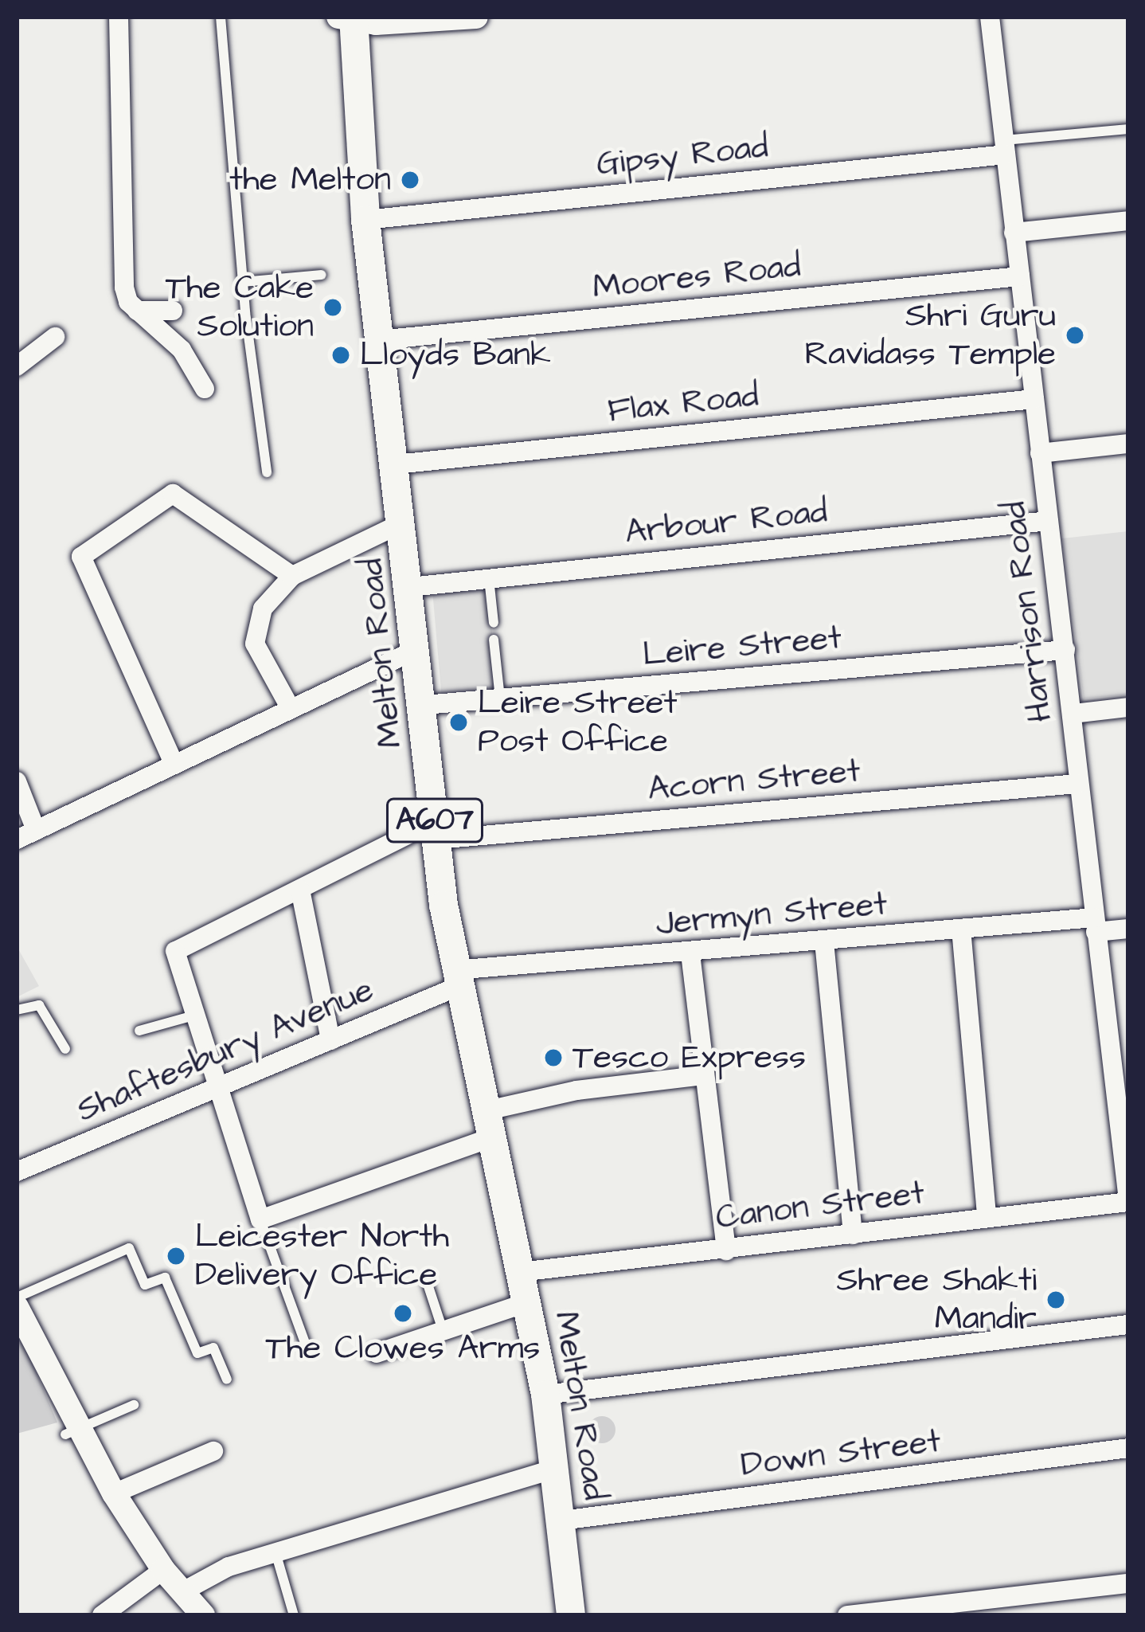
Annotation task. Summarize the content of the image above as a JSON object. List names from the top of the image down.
{
  "streets": {
    "main road": ["Melton Road", "A607"],
    "street": [
      "Gipsy Road",
      "Moores Road",
      "Flax Road",
      "Arbour Road",
      "Harrison Road",
      "Leire Street",
      "Acorn Street",
      "Jermyn Street",
      "Shaftesbury Avenue",
      "Canon Street",
      "Down Street"
    ]
  },
  "crossings": [
    ["Gipsy Road", "Harrison Road"],
    ["Gipsy Road", "Melton Road"],
    ["Moores Road", "Harrison Road"],
    ["Moores Road", "Melton Road"],
    ["Flax Road", "Harrison Road"],
    ["Flax Road", "Melton Road"],
    ["Arbour Road", "Harrison Road"],
    ["Arbour Road", "Melton Road"],
    ["Harrison Road", "Leire Street"],
    ["Harrison Road", "Acorn Street"],
    ["Harrison Road", "Jermyn Street"],
    ["Harrison Road", "Canon Street"],
    ["Leire Street", "Melton Road"],
    ["Melton Road", "Acorn Street"],
    ["Melton Road", "Jermyn Street"],
    ["Melton Road", "Shaftesbury Avenue"],
    ["Melton Road", "Canon Street"],
    ["Melton Road", "Down Street"],
    ["Jermyn Street", "Shaftesbury Avenue"]
  ],
  "places": [
    "the Melton",
    "The Cake Solution",
    "Shri Guru Ravidass Temple",
    "Lloyds Bank",
    "Leire Street Post Office",
    "Tesco Express",
    "Leicester North Delivery Office",
    "Shree Shakti Mandir",
    "The Clowes Arms"
  ]
}
